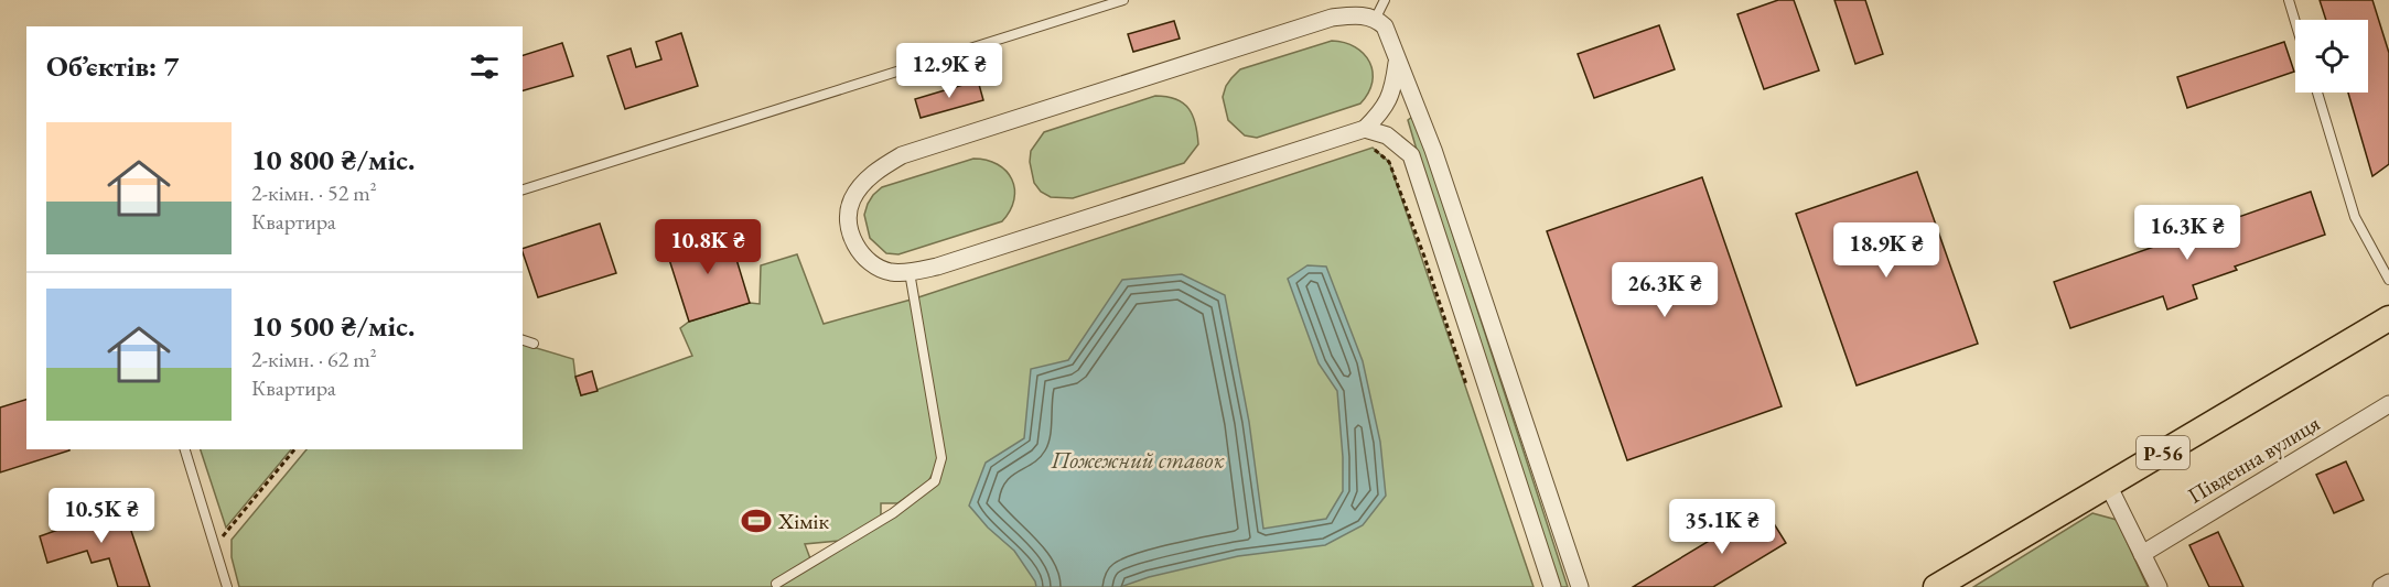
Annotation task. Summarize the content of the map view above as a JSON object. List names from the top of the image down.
{
  "streets": {
    "main road": ["Р-56"],
    "street": ["Південна вулиця"]
  },
  "water": ["Пожежний ставок"],
  "places": {
    "sports": ["Хімік"]
  },
  "page": {
    "heading": "Об’єктів: 7",
    "price": [
      "12.9K ₴",
      "16.3K ₴",
      "10.8K ₴",
      "18.9K ₴",
      "26.3K ₴",
      "10.5K ₴",
      "35.1K ₴"
    ],
    "list": [
      {
        "name": "10 800 ₴/міс.",
        "note": "2-кімн. · 52 m² · Квартира"
      },
      {
        "name": "10 500 ₴/міс.",
        "note": "2-кімн. · 62 m² · Квартира"
      }
    ]
  }
}
